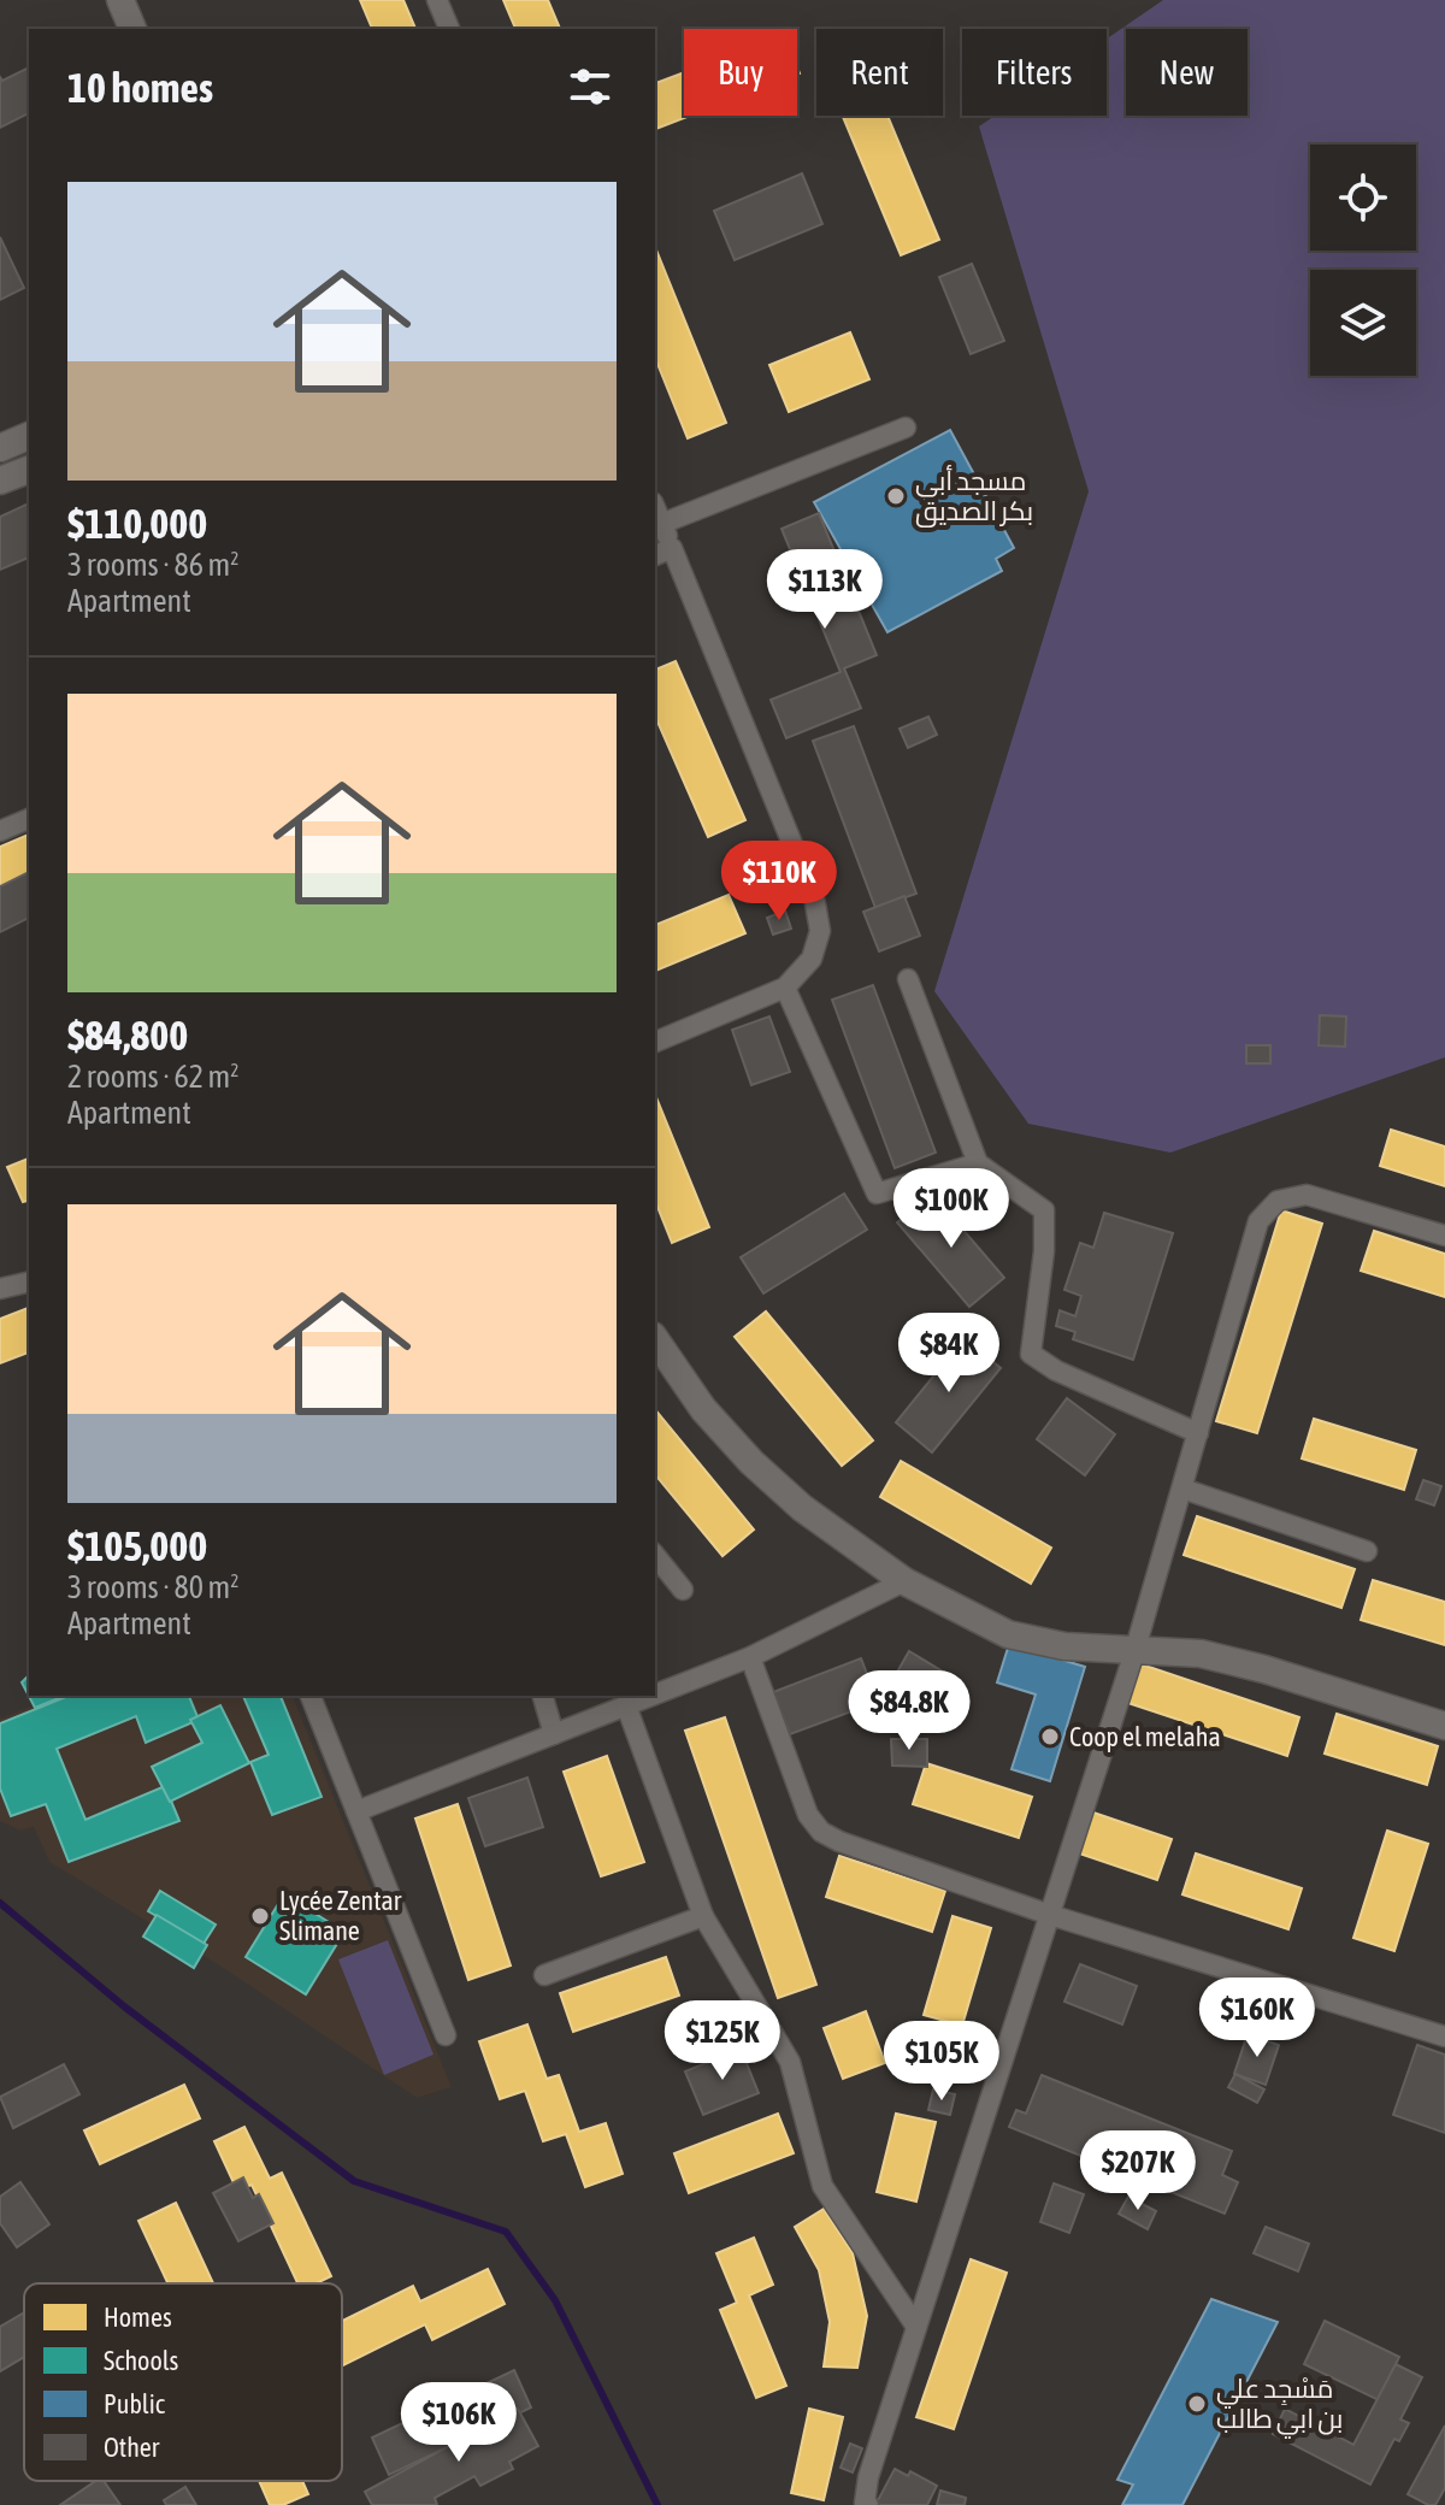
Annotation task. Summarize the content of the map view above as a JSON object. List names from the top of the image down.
{
  "places": [
    "مسجد أبي بكر الصديق",
    "Coop el melaha",
    "Lycée Zentar Slimane",
    "مَسْجِد علي بن ابي طالب"
  ],
  "legend": [
    "Homes",
    "Schools",
    "Public",
    "Other"
  ],
  "page": {
    "chip": [
      "Buy",
      "Rent",
      "Filters",
      "New"
    ],
    "heading": "10 homes",
    "list": [
      {
        "name": "$110,000",
        "note": "3 rooms · 86 m² · Apartment"
      },
      {
        "name": "$84,800",
        "note": "2 rooms · 62 m² · Apartment"
      },
      {
        "name": "$105,000",
        "note": "3 rooms · 80 m² · Apartment"
      }
    ],
    "price": [
      "$113K",
      "$110K",
      "$100K",
      "$84K",
      "$84.8K",
      "$160K",
      "$125K",
      "$105K",
      "$207K",
      "$106K"
    ]
  }
}
